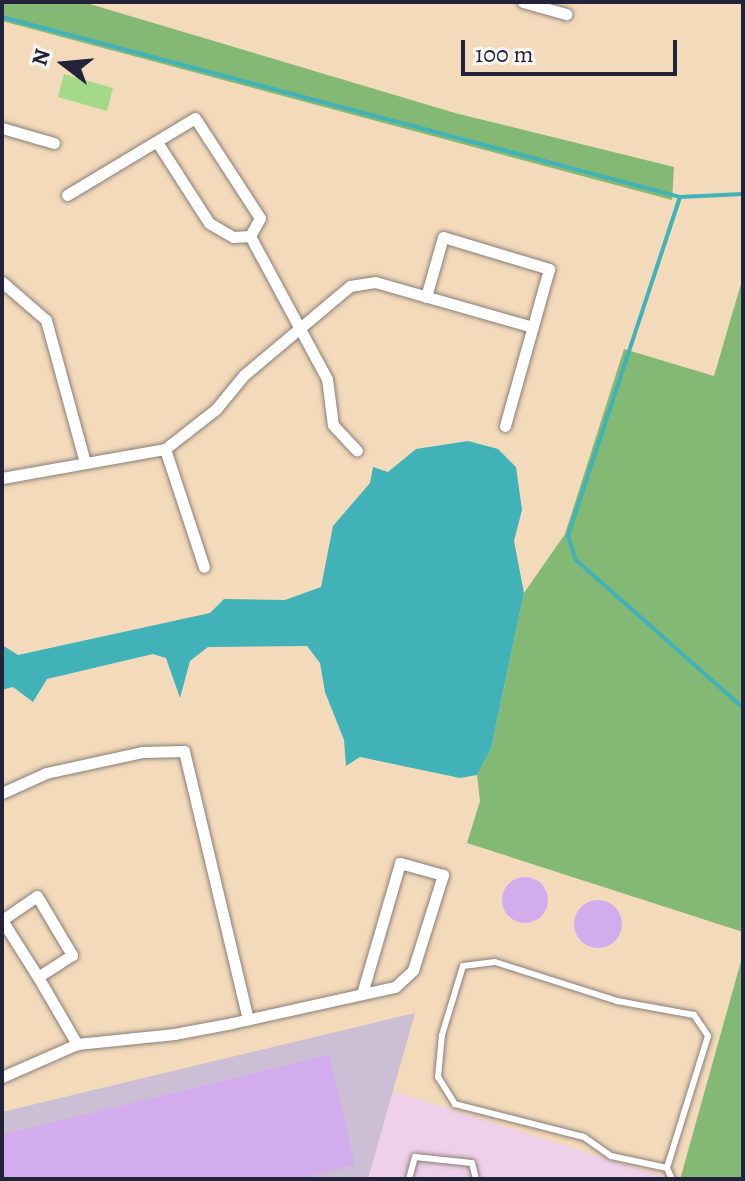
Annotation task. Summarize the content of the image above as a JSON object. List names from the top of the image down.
{
  "scale_bar": "100 m",
  "north": "left"
}
